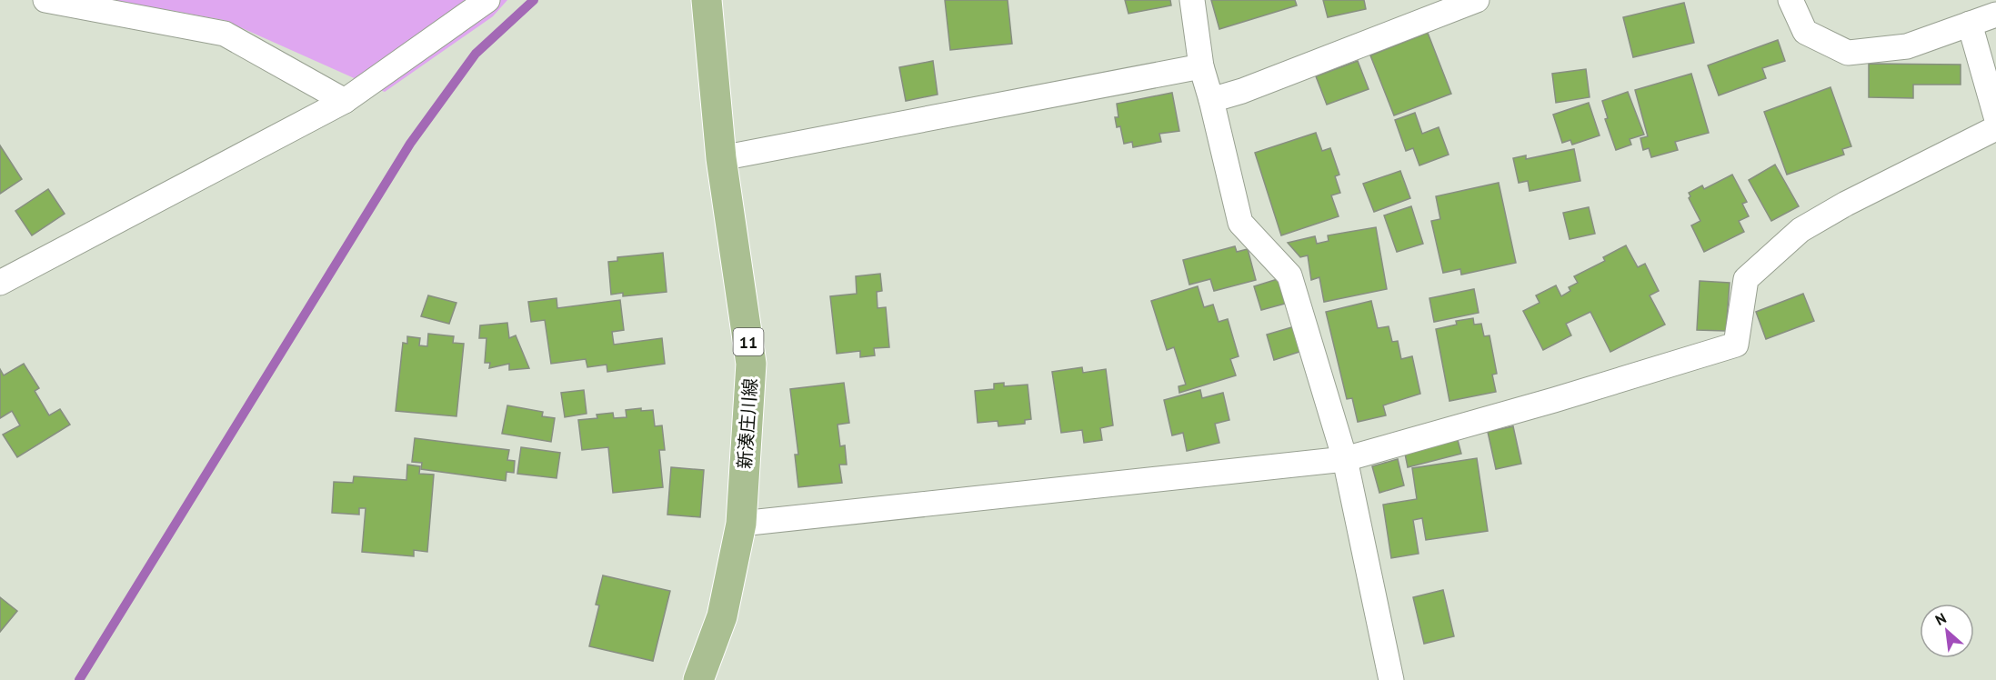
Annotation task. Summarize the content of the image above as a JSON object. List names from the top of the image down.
{
  "streets": {
    "main road": ["11", "新湊庄川線"]
  },
  "north": "top left"
}
